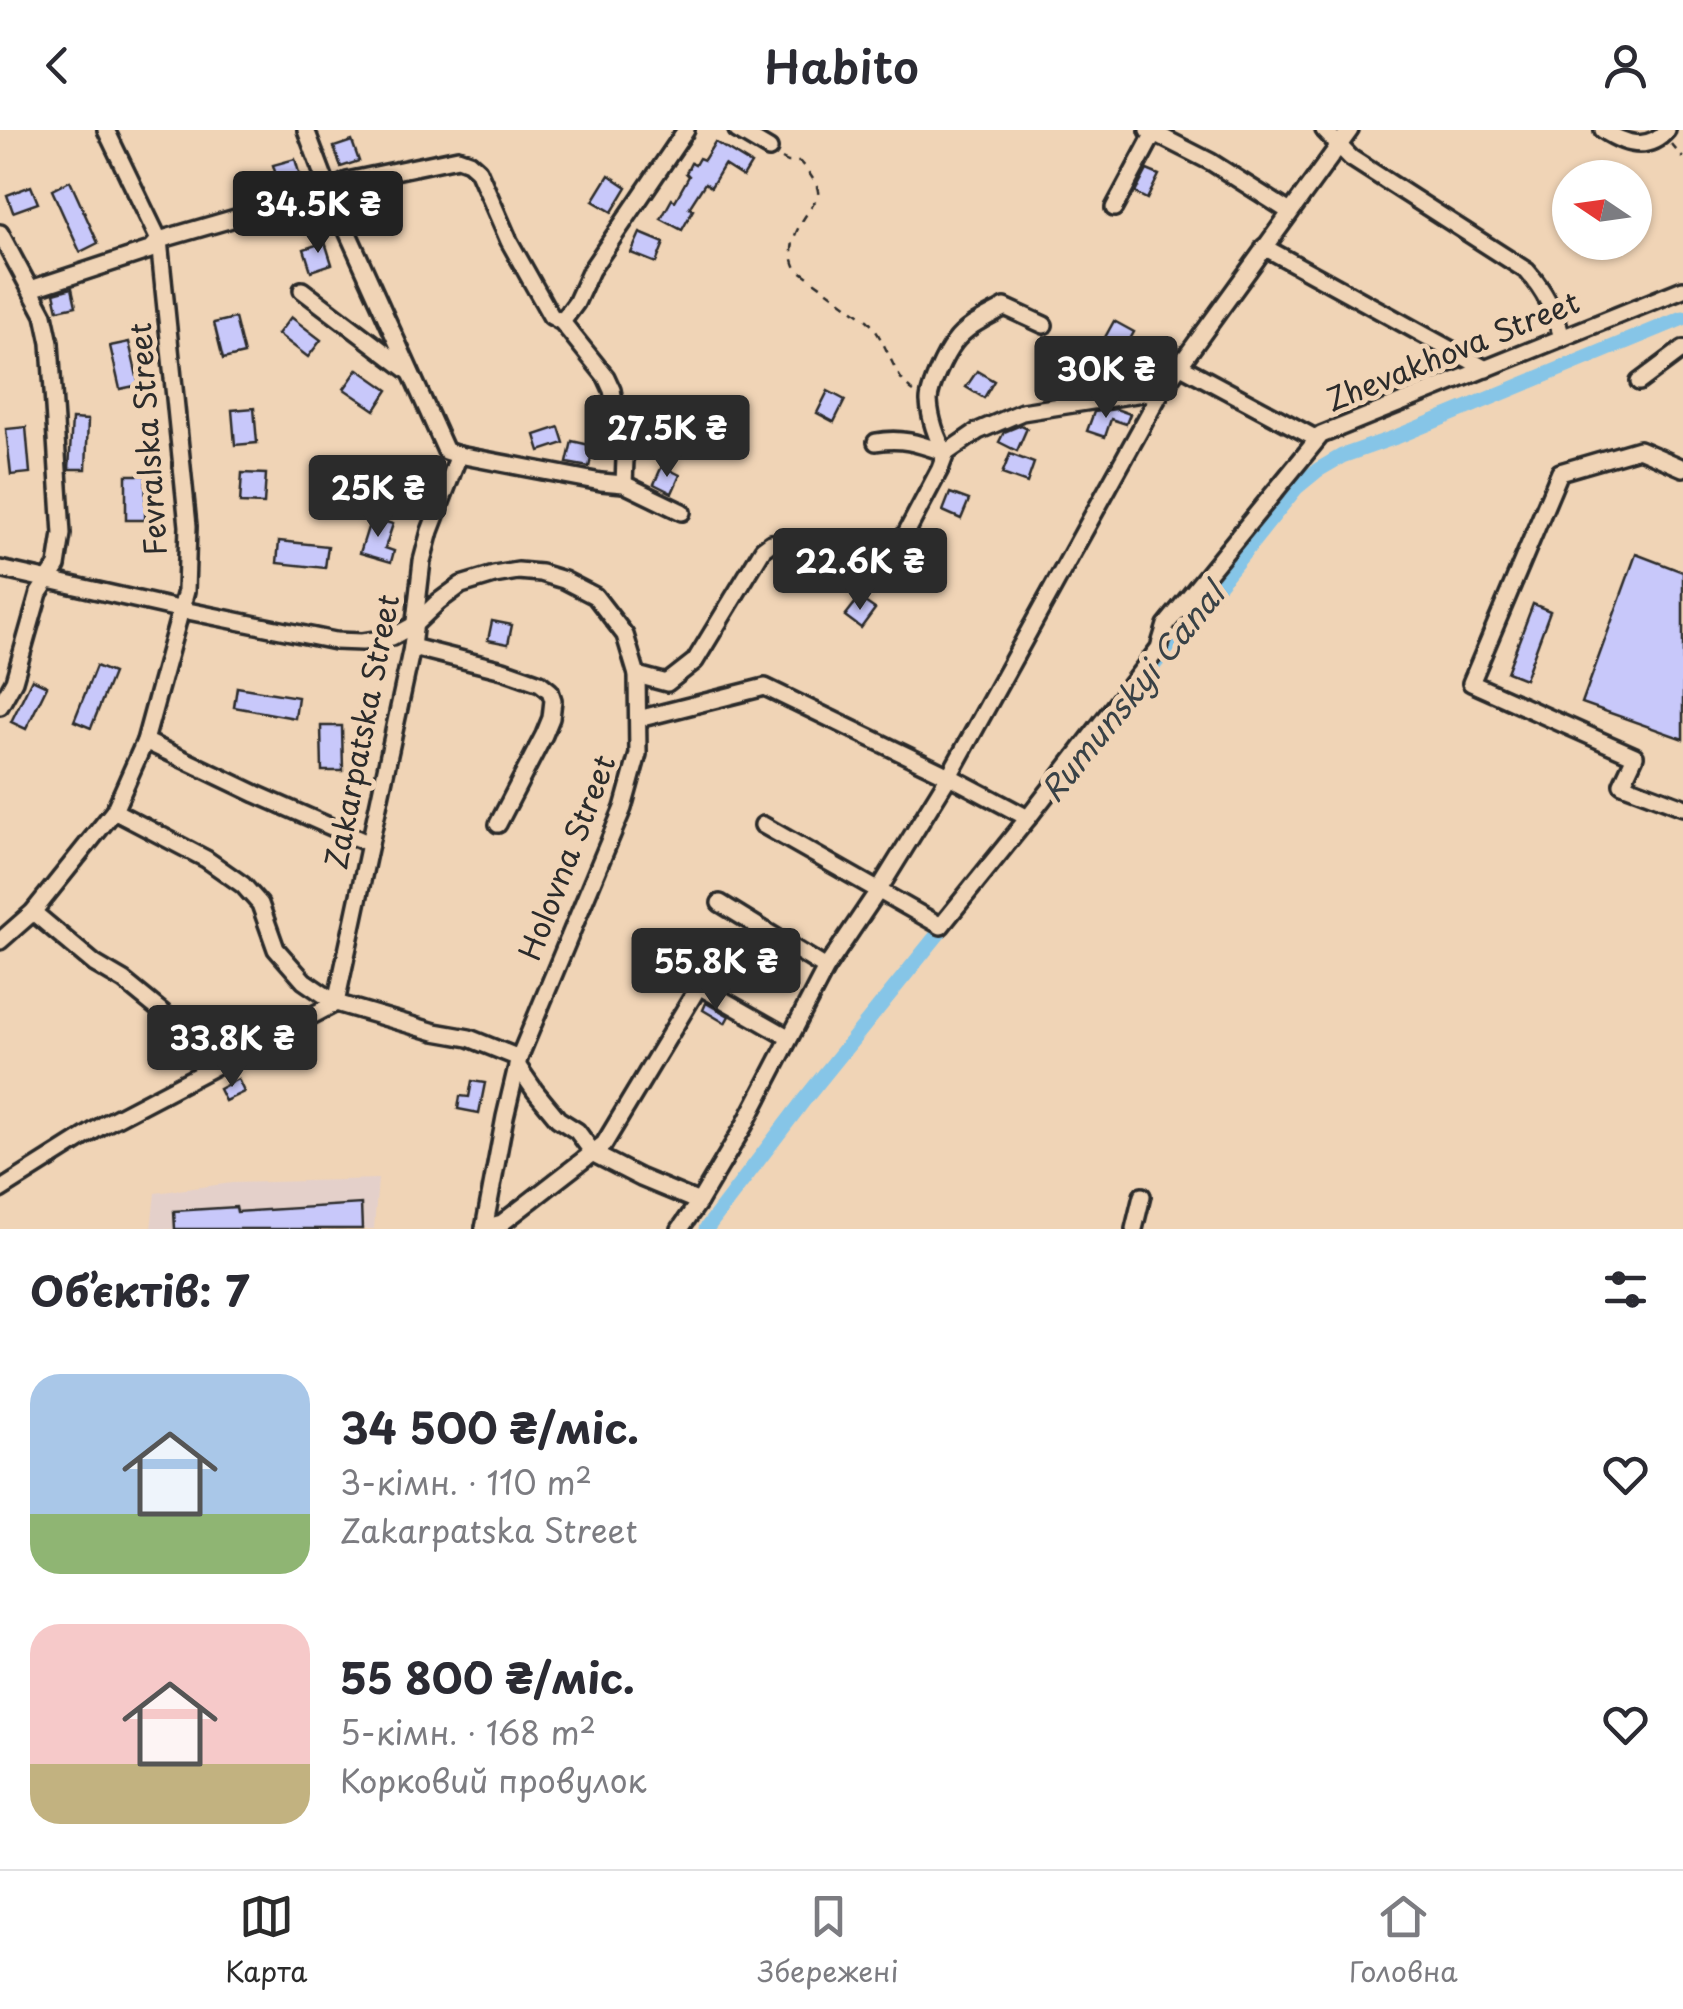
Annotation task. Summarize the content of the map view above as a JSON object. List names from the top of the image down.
{
  "streets": {
    "street": [
      "Zhevakhova Street",
      "Fevralska Street",
      "Zakarpatska Street",
      "Holovna Street"
    ]
  },
  "crossings": [
    ["Fevralska Street", "Holovna Street"],
    ["Zakarpatska Street", "Holovna Street"]
  ],
  "water": ["Rumunskyi Canal"],
  "north": "left",
  "page": {
    "header": "Habito",
    "price": [
      "34.5K ₴",
      "30K ₴",
      "27.5K ₴",
      "25K ₴",
      "22.6K ₴",
      "55.8K ₴",
      "33.8K ₴"
    ],
    "heading": "Об’єктів: 7",
    "list": [
      {
        "name": "34 500 ₴/міс.",
        "note": "3-кімн. · 110 m² · Zakarpatska Street"
      },
      {
        "name": "55 800 ₴/міс.",
        "note": "5-кімн. · 168 m² · Корковий провулок"
      }
    ],
    "tabs": ["Карта", "Збережені", "Головна"]
  }
}
